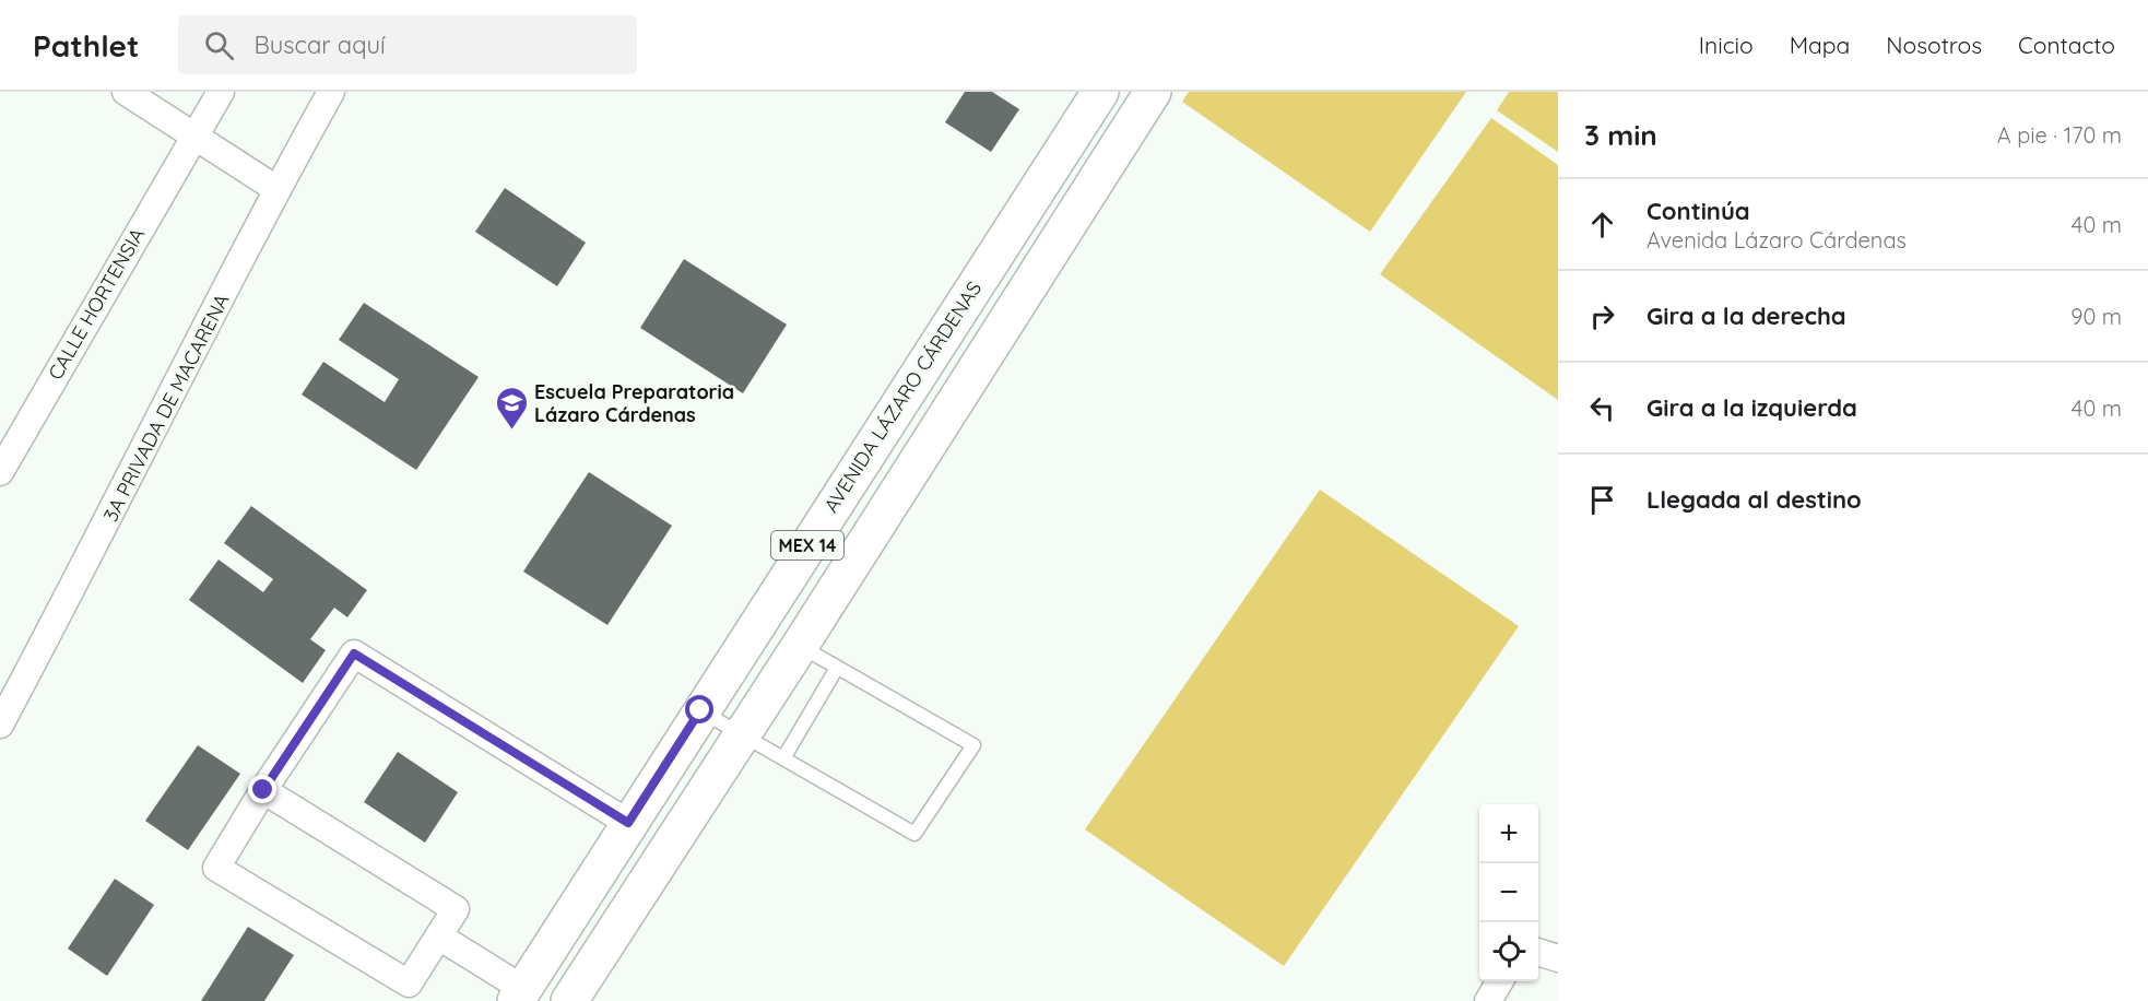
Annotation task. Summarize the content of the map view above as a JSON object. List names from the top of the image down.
{
  "streets": {
    "main road": ["AVENIDA LÁZARO CÁRDENAS", "MEX 14"],
    "street": ["CALLE HORTENSIA", "3A PRIVADA DE MACARENA"]
  },
  "places": {
    "school or university": ["Escuela Preparatoria Lázaro Cárdenas"]
  },
  "page": {
    "header": "Pathlet",
    "search": "Buscar aquí",
    "nav": [
      "Inicio",
      "Mapa",
      "Nosotros",
      "Contacto"
    ],
    "heading": ["3 min", "A pie · 170 m"],
    "list": [
      ["Continúa", "Avenida Lázaro Cárdenas", "40 m"],
      ["Gira a la derecha", "90 m"],
      ["Gira a la izquierda", "40 m"],
      "Llegada al destino"
    ],
    "map_buttons": ["+", "−"]
  }
}
